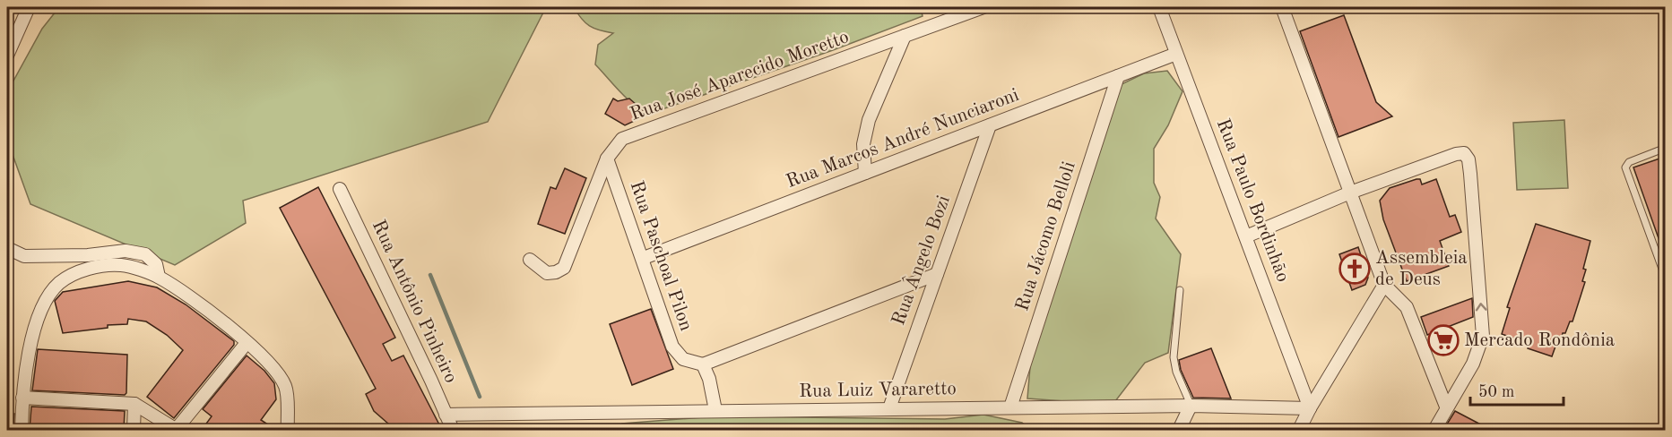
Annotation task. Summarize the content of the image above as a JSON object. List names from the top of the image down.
{
  "streets": {
    "street": [
      "Rua José Aparecido Moretto",
      "Rua Marcos André Nunciaroni",
      "Rua Paulo Bordinhão",
      "Rua Jácomo Belloli",
      "Rua Paschoal Pilon",
      "Rua Ângelo Bozi",
      "Rua Antônio Pinheiro",
      "Rua Luiz Vararetto"
    ]
  },
  "crossings": [
    ["Rua José Aparecido Moretto", "Rua Paschoal Pilon"],
    ["Rua Marcos André Nunciaroni", "Rua Paulo Bordinhão"],
    ["Rua Marcos André Nunciaroni", "Rua Jácomo Belloli"],
    ["Rua Marcos André Nunciaroni", "Rua Paschoal Pilon"],
    ["Rua Marcos André Nunciaroni", "Rua Ângelo Bozi"],
    ["Rua Paulo Bordinhão", "Rua Luiz Vararetto"],
    ["Rua Jácomo Belloli", "Rua Luiz Vararetto"],
    ["Rua Ângelo Bozi", "Rua Luiz Vararetto"],
    ["Rua Antônio Pinheiro", "Rua Luiz Vararetto"]
  ],
  "places": {
    "church": ["Assembleia de Deus"],
    "supermarket": ["Mercado Rondônia"]
  },
  "scale_bar": "50 m"
}
